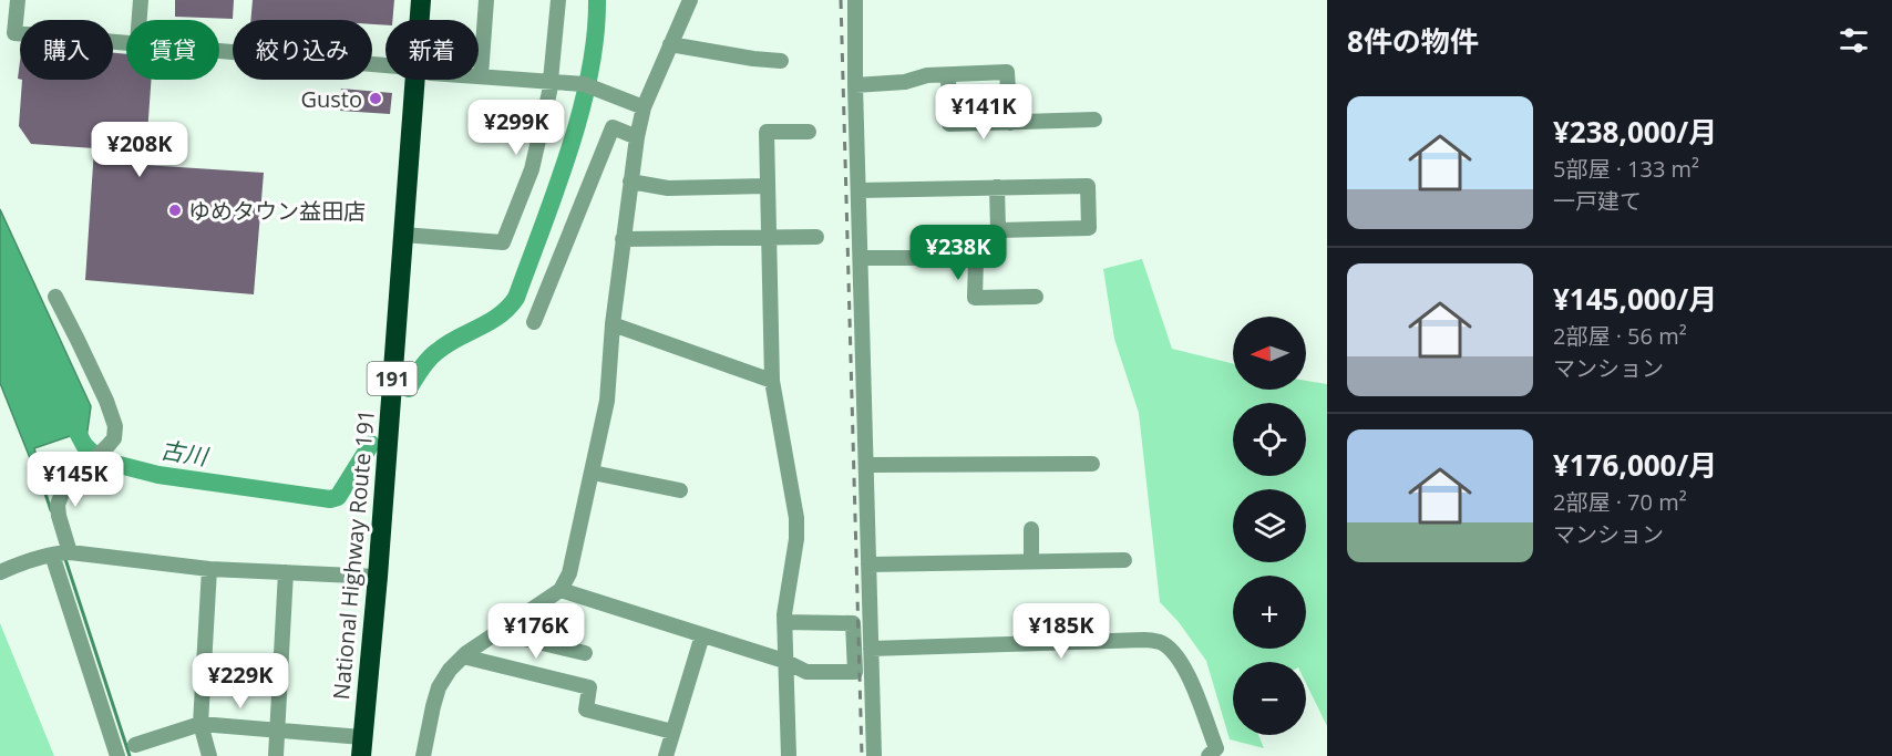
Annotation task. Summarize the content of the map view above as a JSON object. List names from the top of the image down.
{
  "streets": {
    "highway": ["191", "National Highway Route 191"]
  },
  "water": ["古川"],
  "places": ["Gusto", "ゆめタウン益田店"],
  "north": "left",
  "page": {
    "heading": "8件の物件",
    "chip": [
      "購入",
      "賃貸",
      "絞り込み",
      "新着"
    ],
    "list": [
      {
        "name": "¥238,000/月",
        "note": "5部屋 · 133 m² · 一戸建て"
      },
      {
        "name": "¥145,000/月",
        "note": "2部屋 · 56 m² · マンション"
      },
      {
        "name": "¥176,000/月",
        "note": "2部屋 · 70 m² · マンション"
      }
    ],
    "price": [
      "¥141K",
      "¥299K",
      "¥208K",
      "¥238K",
      "¥145K",
      "¥176K",
      "¥185K",
      "¥229K"
    ],
    "map_buttons": ["+", "−"]
  }
}
